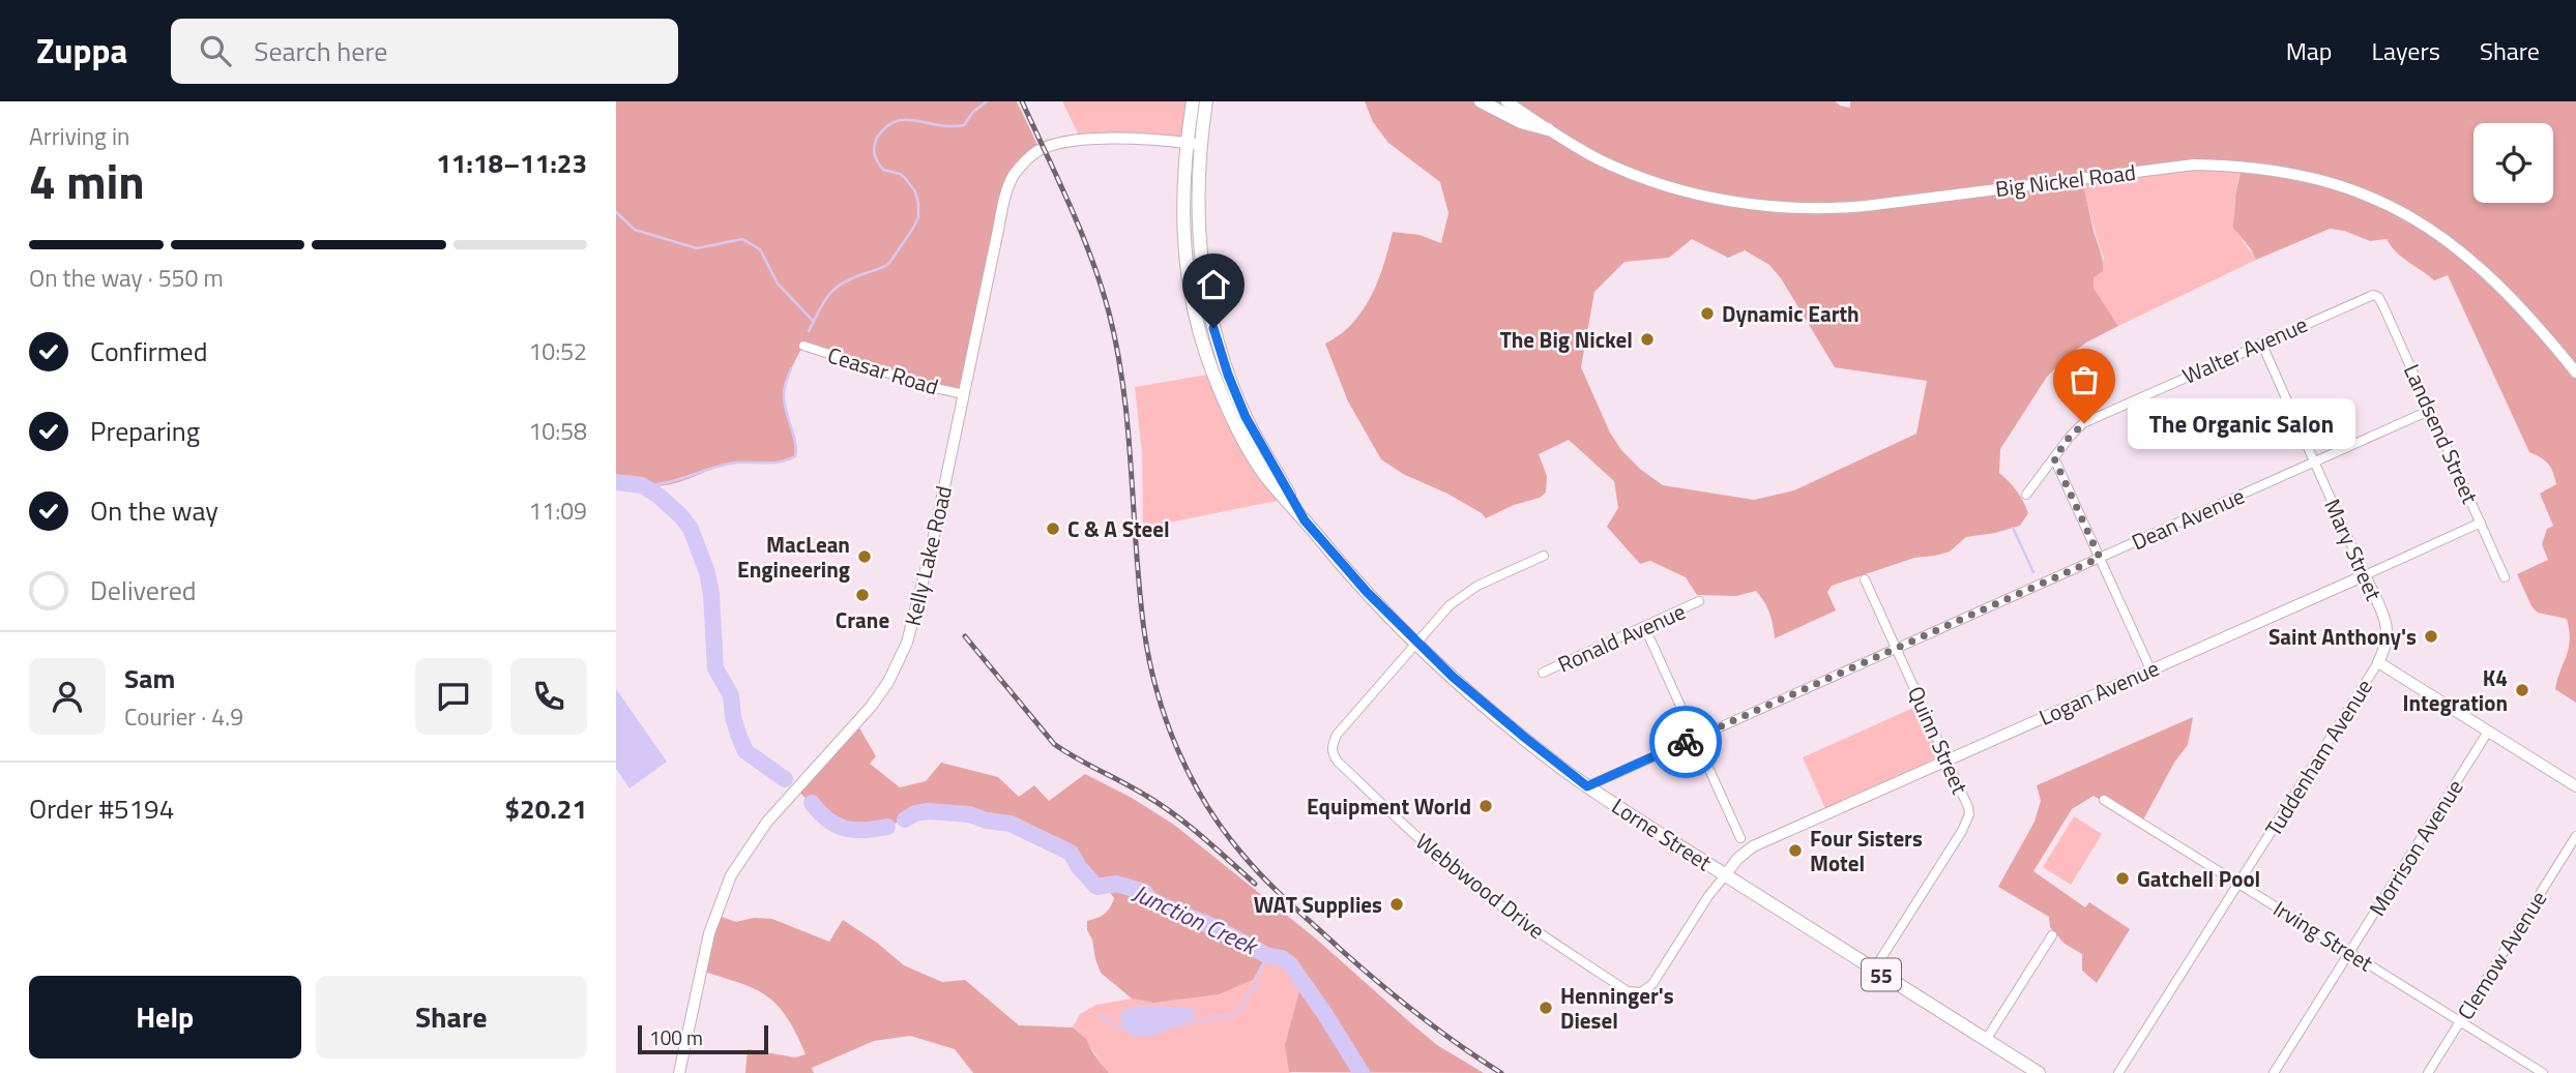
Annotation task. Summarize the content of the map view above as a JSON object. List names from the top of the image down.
{
  "streets": {
    "main road": ["Lorne Street", "55"],
    "street": [
      "Big Nickel Road",
      "Walter Avenue",
      "Ceasar Road",
      "Landsend Street",
      "Dean Avenue",
      "Mary Street",
      "Kelly Lake Road",
      "Ronald Avenue",
      "Logan Avenue",
      "Quinn Street",
      "Tuddenham Avenue",
      "Morrison Avenue",
      "Webbwood Drive",
      "Irving Street",
      "Clemow Avenue"
    ]
  },
  "crossings": [
    ["Walter Avenue", "Landsend Street"],
    ["Walter Avenue", "Mary Street"],
    ["Ceasar Road", "Kelly Lake Road"],
    ["Landsend Street", "Dean Avenue"],
    ["Landsend Street", "Logan Avenue"],
    ["Dean Avenue", "Mary Street"],
    ["Dean Avenue", "Quinn Street"],
    ["Dean Avenue", "Lorne Street"],
    ["Mary Street", "Logan Avenue"],
    ["Mary Street", "Tuddenham Avenue"],
    ["Kelly Lake Road", "Lorne Street"],
    ["Kelly Lake Road", "55"],
    ["Logan Avenue", "Quinn Street"],
    ["Logan Avenue", "Lorne Street"],
    ["Logan Avenue", "Webbwood Drive"],
    ["Quinn Street", "Lorne Street"],
    ["Tuddenham Avenue", "Irving Street"],
    ["Lorne Street", "Webbwood Drive"],
    ["Lorne Street", "55"],
    ["Morrison Avenue", "Irving Street"],
    ["Irving Street", "Clemow Avenue"]
  ],
  "water": ["Junction Creek"],
  "places": [
    "Dynamic Earth",
    "The Big Nickel",
    "The Organic Salon",
    "C & A Steel",
    "MacLean Engineering",
    "Crane",
    "Saint Anthony's",
    "K4 Integration",
    "Equipment World",
    "Four Sisters Motel",
    "Gatchell Pool",
    "WAT Supplies",
    "Henninger's Diesel"
  ],
  "scale_bar": "100 m",
  "page": {
    "header": "Zuppa",
    "search": "Search here",
    "nav": ["Map", "Layers", "Share"],
    "heading": ["4 min", "Arriving in", "11:18–11:23"],
    "panel": [
      "Sam",
      "Courier · 4.9",
      "Order #5194",
      "$20.21"
    ],
    "bar": "On the way · 550 m",
    "list": [
      ["Confirmed", "10:52"],
      ["Preparing", "10:58"],
      ["On the way", "11:09"],
      "Delivered"
    ],
    "bubble": "The Organic Salon",
    "buttons": ["Help", "Share"],
    "scale": "100 m"
  }
}
